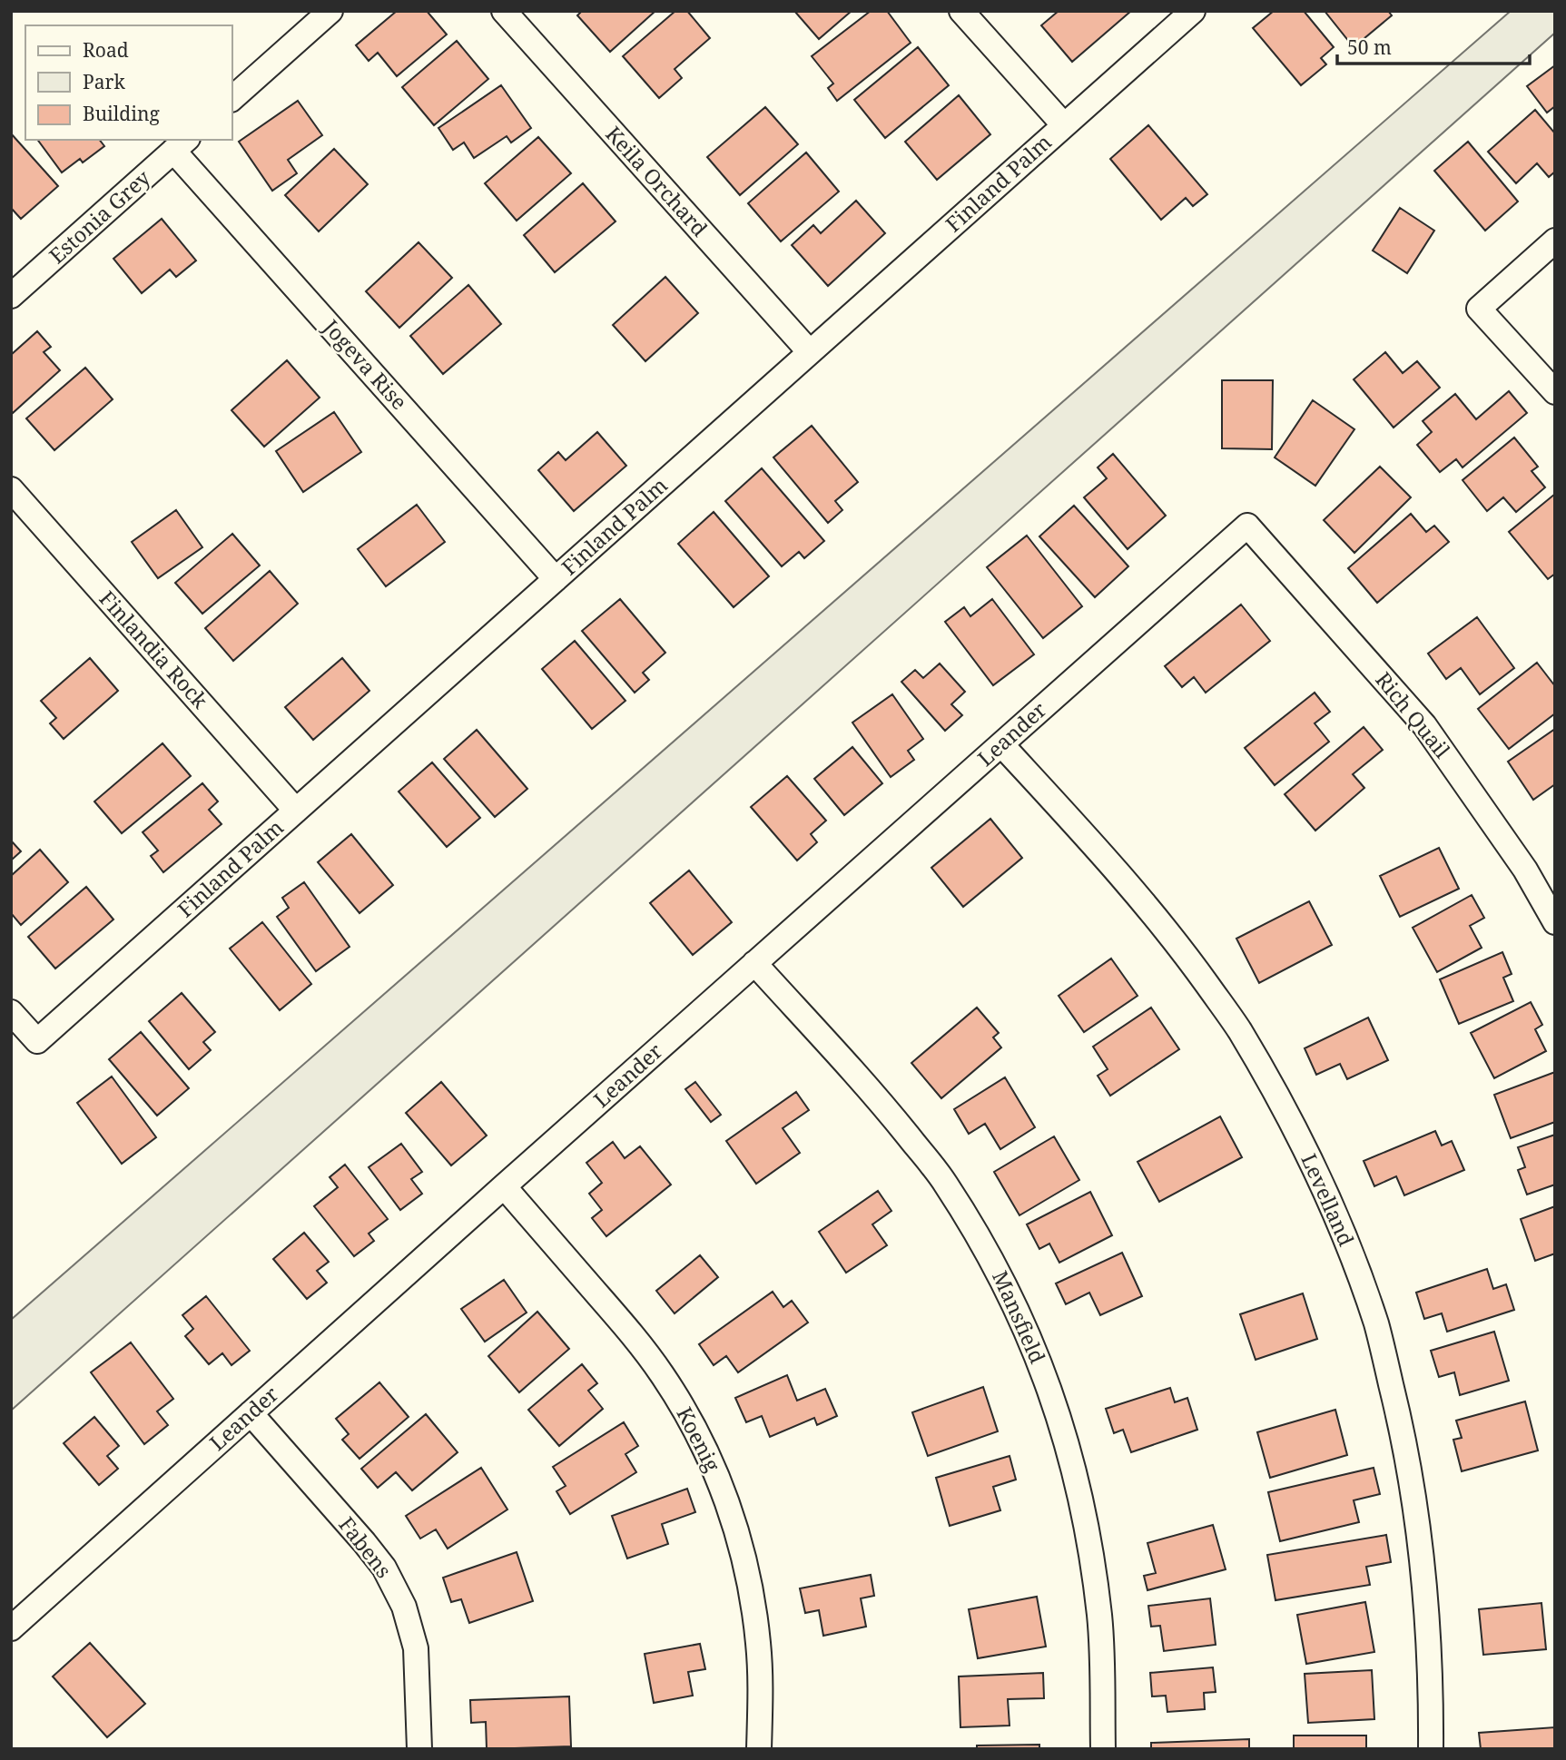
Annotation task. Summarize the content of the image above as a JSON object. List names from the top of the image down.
{
  "streets": {
    "street": [
      "Keila Orchard",
      "Finland Palm",
      "Estonia Grey",
      "Jogeva Rise",
      "Finlandia Rock",
      "Rich Quail",
      "Leander",
      "Levelland",
      "Mansfield",
      "Koenig",
      "Fabens"
    ]
  },
  "crossings": [
    ["Keila Orchard", "Finland Palm"],
    ["Finland Palm", "Jogeva Rise"],
    ["Finland Palm", "Finlandia Rock"],
    ["Estonia Grey", "Jogeva Rise"],
    ["Rich Quail", "Leander"],
    ["Leander", "Levelland"],
    ["Leander", "Mansfield"],
    ["Leander", "Koenig"],
    ["Leander", "Fabens"]
  ],
  "legend": ["Road", "Park", "Building"],
  "scale_bar": "50 m"
}
